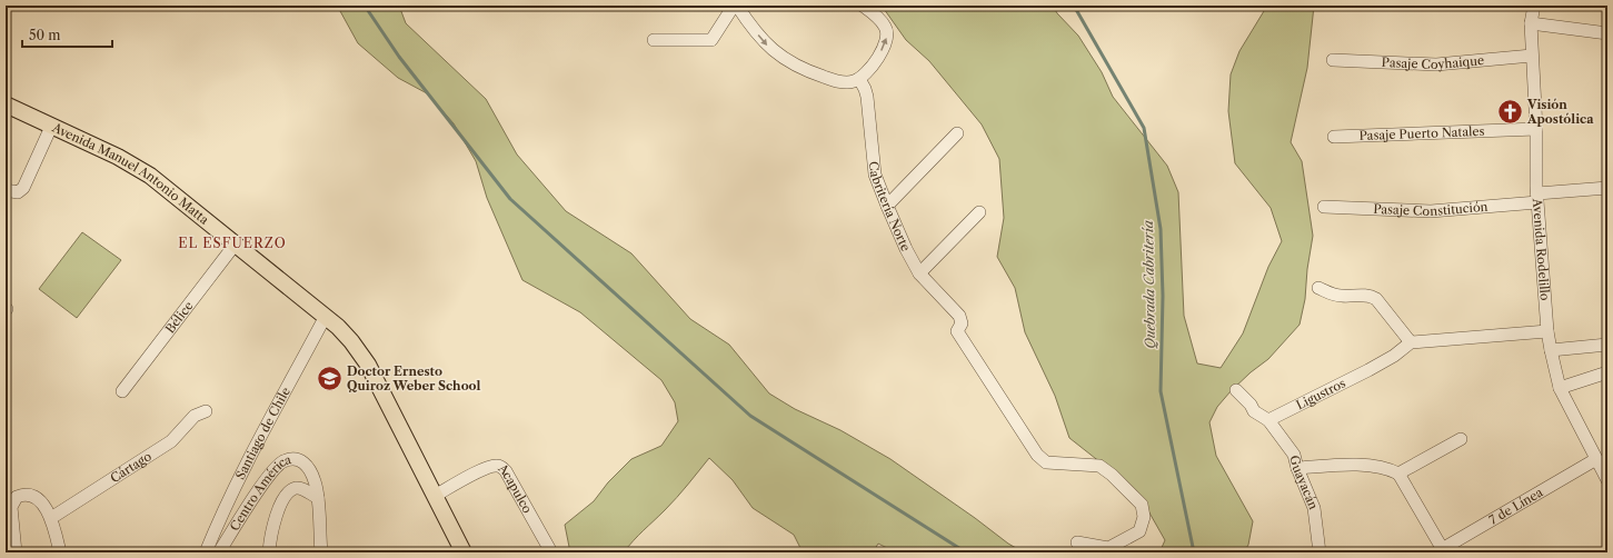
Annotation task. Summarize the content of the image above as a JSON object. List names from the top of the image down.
{
  "streets": {
    "main road": ["Avenida Manuel Antonio Matta"],
    "street": [
      "Pasaje Coyhaique",
      "Pasaje Puerto Natales",
      "Cabritería Norte",
      "Pasaje Constitución",
      "Avenida Rodelillo",
      "Bélice",
      "Ligustros",
      "Santiago de Chile",
      "Cártago",
      "Guayacán",
      "Acapulco",
      "Centro América",
      "7 de Línea"
    ]
  },
  "crossings": [
    ["Pasaje Coyhaique", "Avenida Rodelillo"],
    ["Pasaje Puerto Natales", "Avenida Rodelillo"],
    ["Avenida Manuel Antonio Matta", "Bélice"],
    ["Avenida Manuel Antonio Matta", "Santiago de Chile"],
    ["Avenida Manuel Antonio Matta", "Acapulco"],
    ["Pasaje Constitución", "Avenida Rodelillo"],
    ["Avenida Rodelillo", "7 de Línea"],
    ["Ligustros", "Guayacán"]
  ],
  "districts": ["EL ESFUERZO"],
  "water": ["Quebrada Cabritería"],
  "places": {
    "church": ["Visión Apostólica"],
    "school or university": ["Doctor Ernesto Quiroz Weber School"]
  },
  "scale_bar": "50 m"
}
